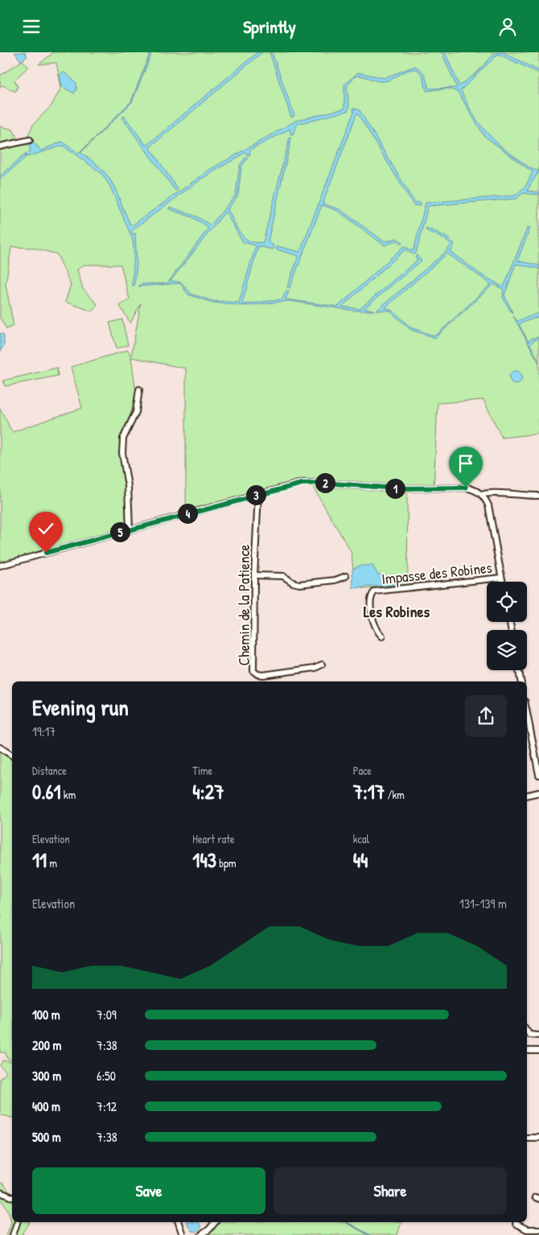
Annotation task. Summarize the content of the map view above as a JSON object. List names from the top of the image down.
{
  "streets": {
    "street": ["Impasse des Robines", "Chemin de la Patience"]
  },
  "districts": ["Les Robines"],
  "page": {
    "header": "Sprintly",
    "pins": [
      "2",
      "1",
      "3",
      "4",
      "5"
    ],
    "heading": ["Evening run", "19:17"],
    "stats": [
      ["Distance", "0.61 km"],
      ["Time", "4:27"],
      ["Pace", "7:17 /km"],
      ["Elevation", "11 m"],
      ["Heart rate", "143 bpm"],
      ["kcal", "44"]
    ],
    "chart": ["Elevation", "131–139 m"],
    "list": [
      {
        "name": "100 m",
        "note": "7:09"
      },
      {
        "name": "200 m",
        "note": "7:38"
      },
      {
        "name": "300 m",
        "note": "6:50"
      },
      {
        "name": "400 m",
        "note": "7:12"
      },
      {
        "name": "500 m",
        "note": "7:38"
      }
    ],
    "buttons": ["Save", "Share"]
  }
}
